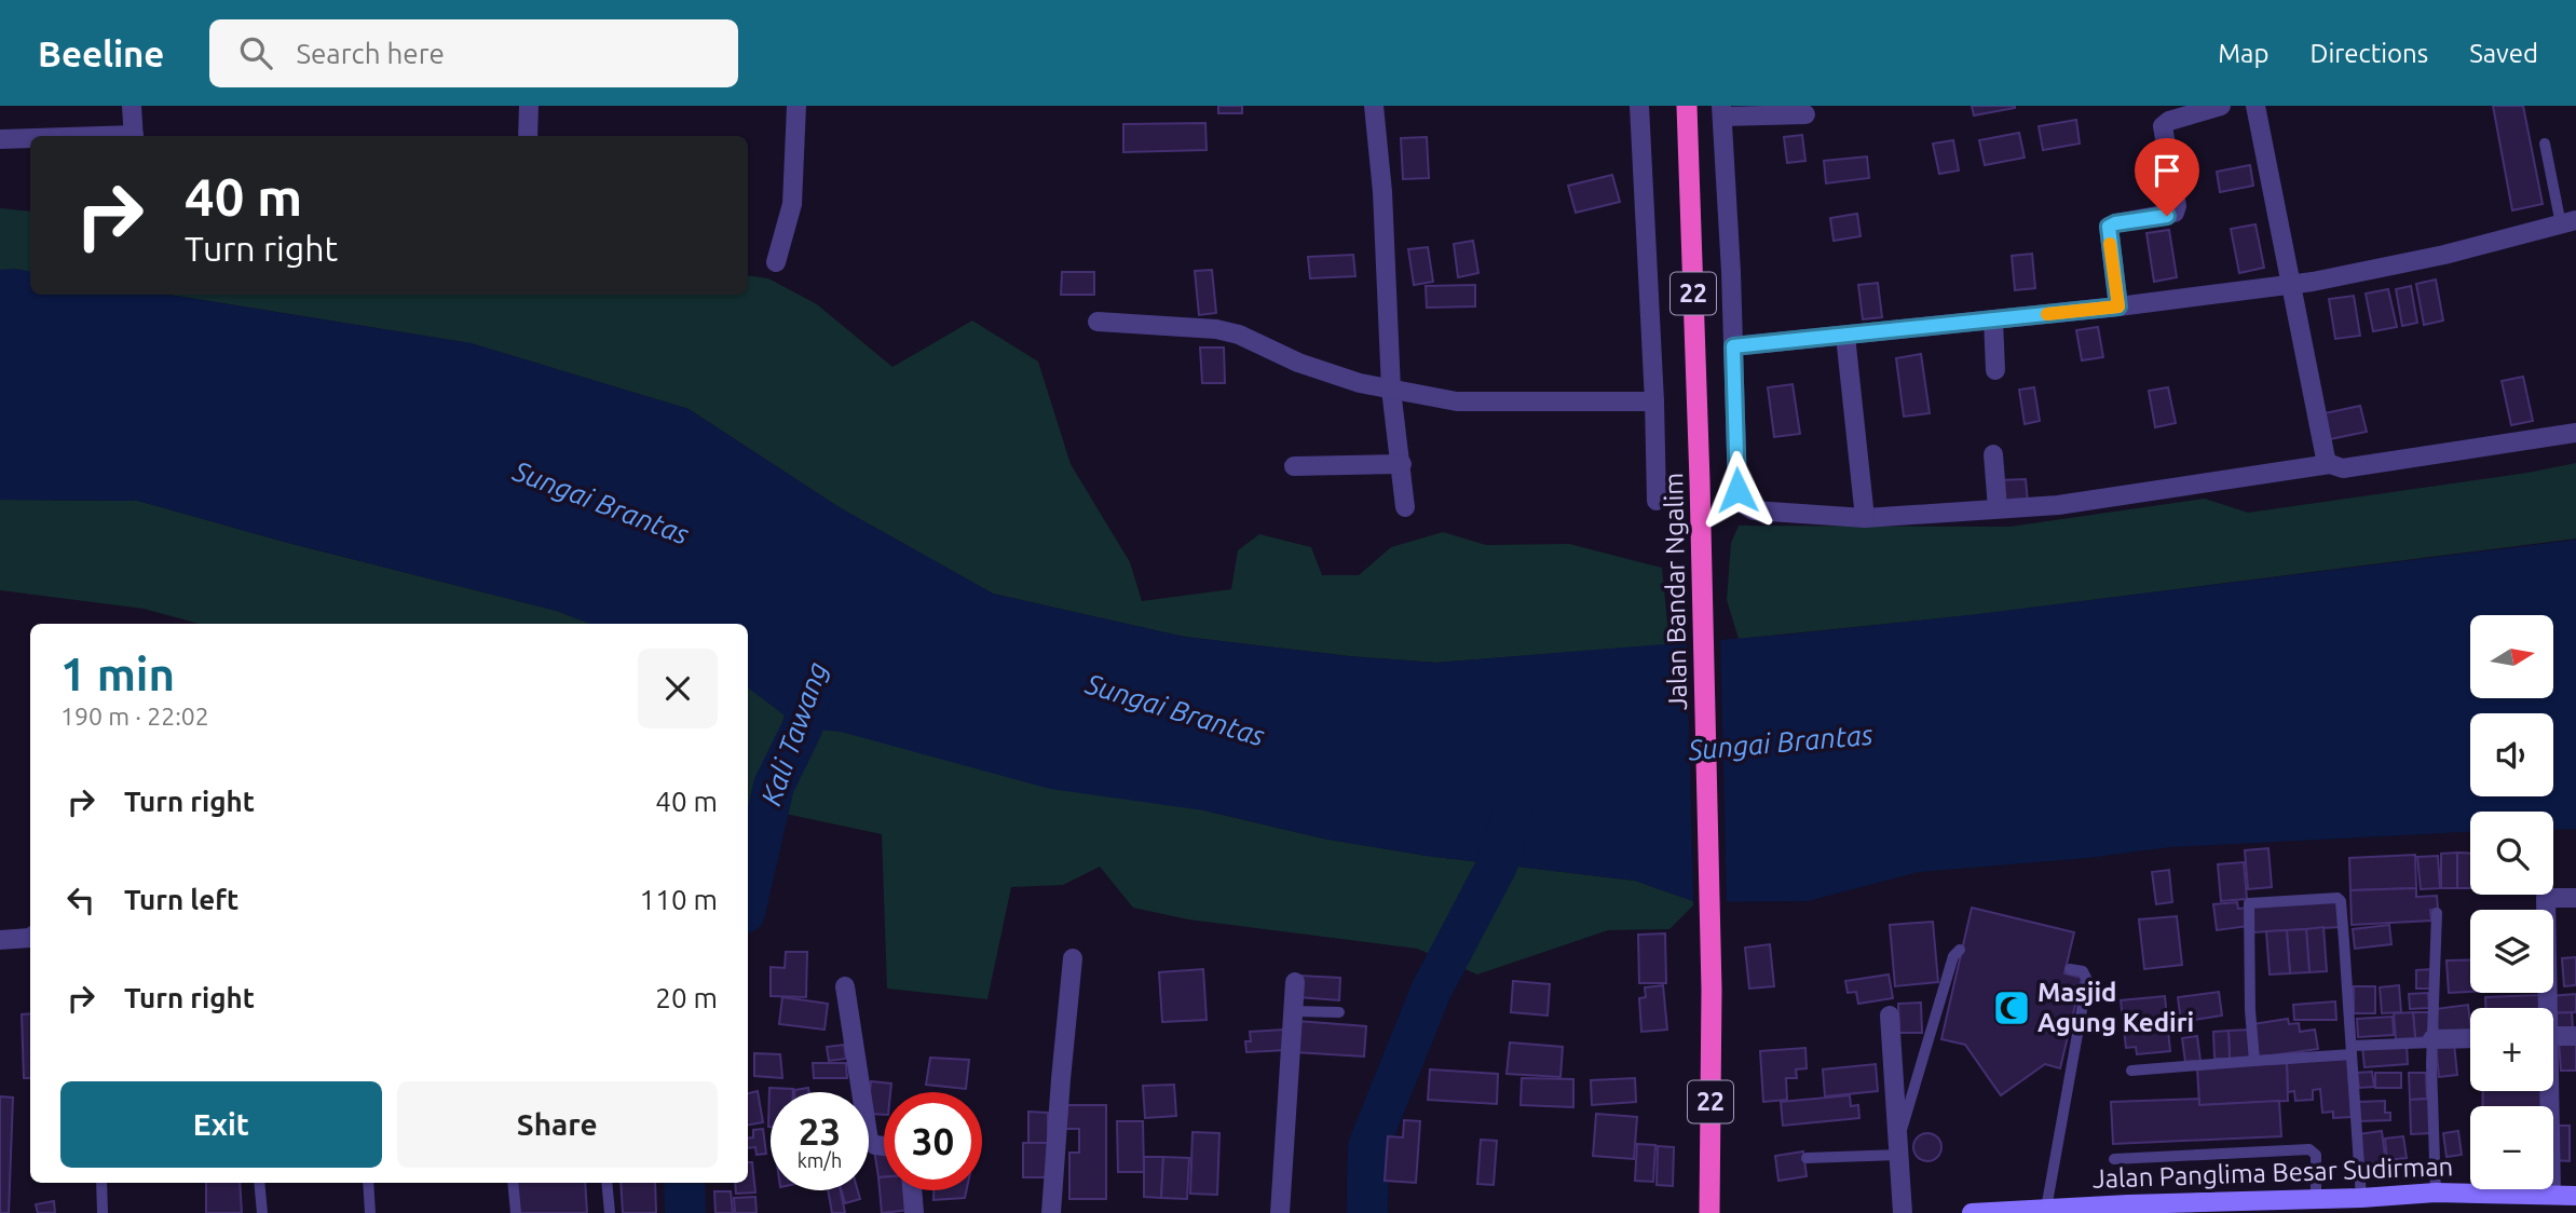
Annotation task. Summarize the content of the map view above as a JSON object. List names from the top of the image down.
{
  "streets": {
    "highway": ["22", "Jalan Bandar Ngalim"],
    "main road": ["Jalan Panglima Besar Sudirman"]
  },
  "water": ["Sungai Brantas", "Kali Tawang"],
  "places": {
    "mosque": ["Masjid Agung Kediri"]
  },
  "north": "right",
  "page": {
    "header": "Beeline",
    "search": "Search here",
    "nav": ["Map", "Directions", "Saved"],
    "turn": ["40 m", "Turn right"],
    "map_buttons": ["+", "−"],
    "heading": ["1 min", "190 m · 22:02"],
    "list": [
      {
        "name": "Turn right",
        "value": "40 m"
      },
      {
        "name": "Turn left",
        "value": "110 m"
      },
      {
        "name": "Turn right",
        "value": "20 m"
      }
    ],
    "buttons": ["Exit", "Share"],
    "speed": "23 km/h",
    "limit": "30"
  }
}
